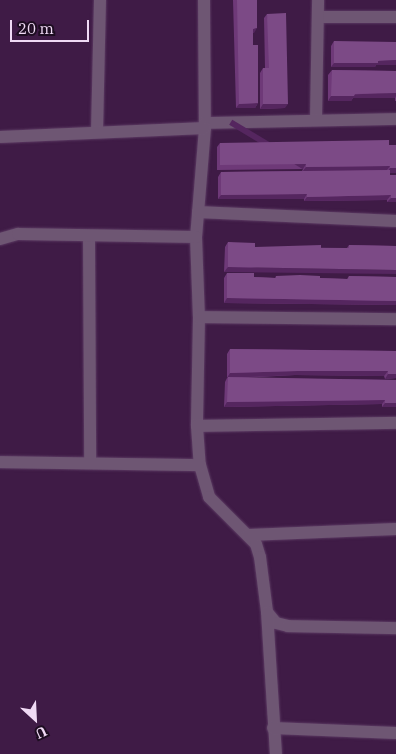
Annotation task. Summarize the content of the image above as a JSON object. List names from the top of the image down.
{
  "scale_bar": "20 m",
  "north": "bottom right"
}
